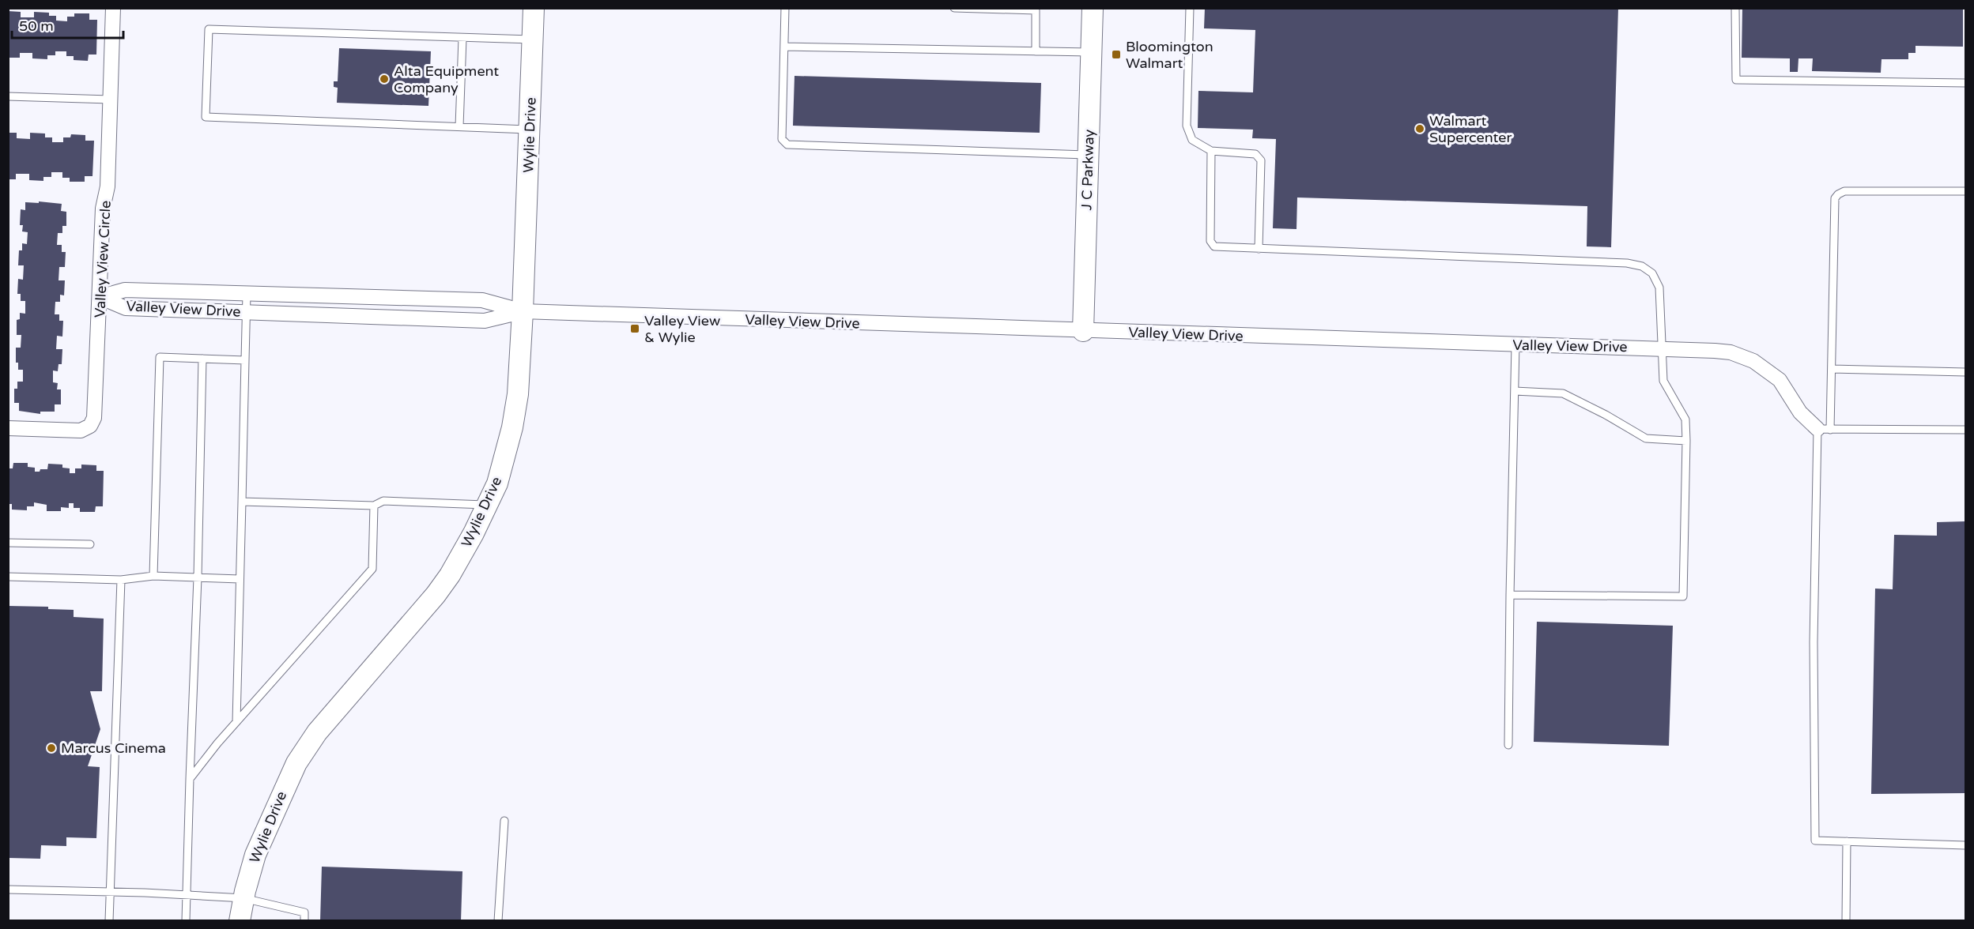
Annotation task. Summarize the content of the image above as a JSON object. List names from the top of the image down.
{
  "streets": {
    "main road": ["Wylie Drive", "J C Parkway"],
    "street": ["Valley View Circle", "Valley View Drive"]
  },
  "crossings": [
    ["Wylie Drive", "Valley View Drive"],
    ["J C Parkway", "Valley View Drive"],
    ["Valley View Circle", "Valley View Drive"]
  ],
  "places": {
    "transit": ["Bloomington Walmart", "Valley View & Wylie"],
    "other": ["Alta Equipment Company", "Walmart Supercenter", "Marcus Cinema"]
  },
  "scale_bar": "50 m"
}
